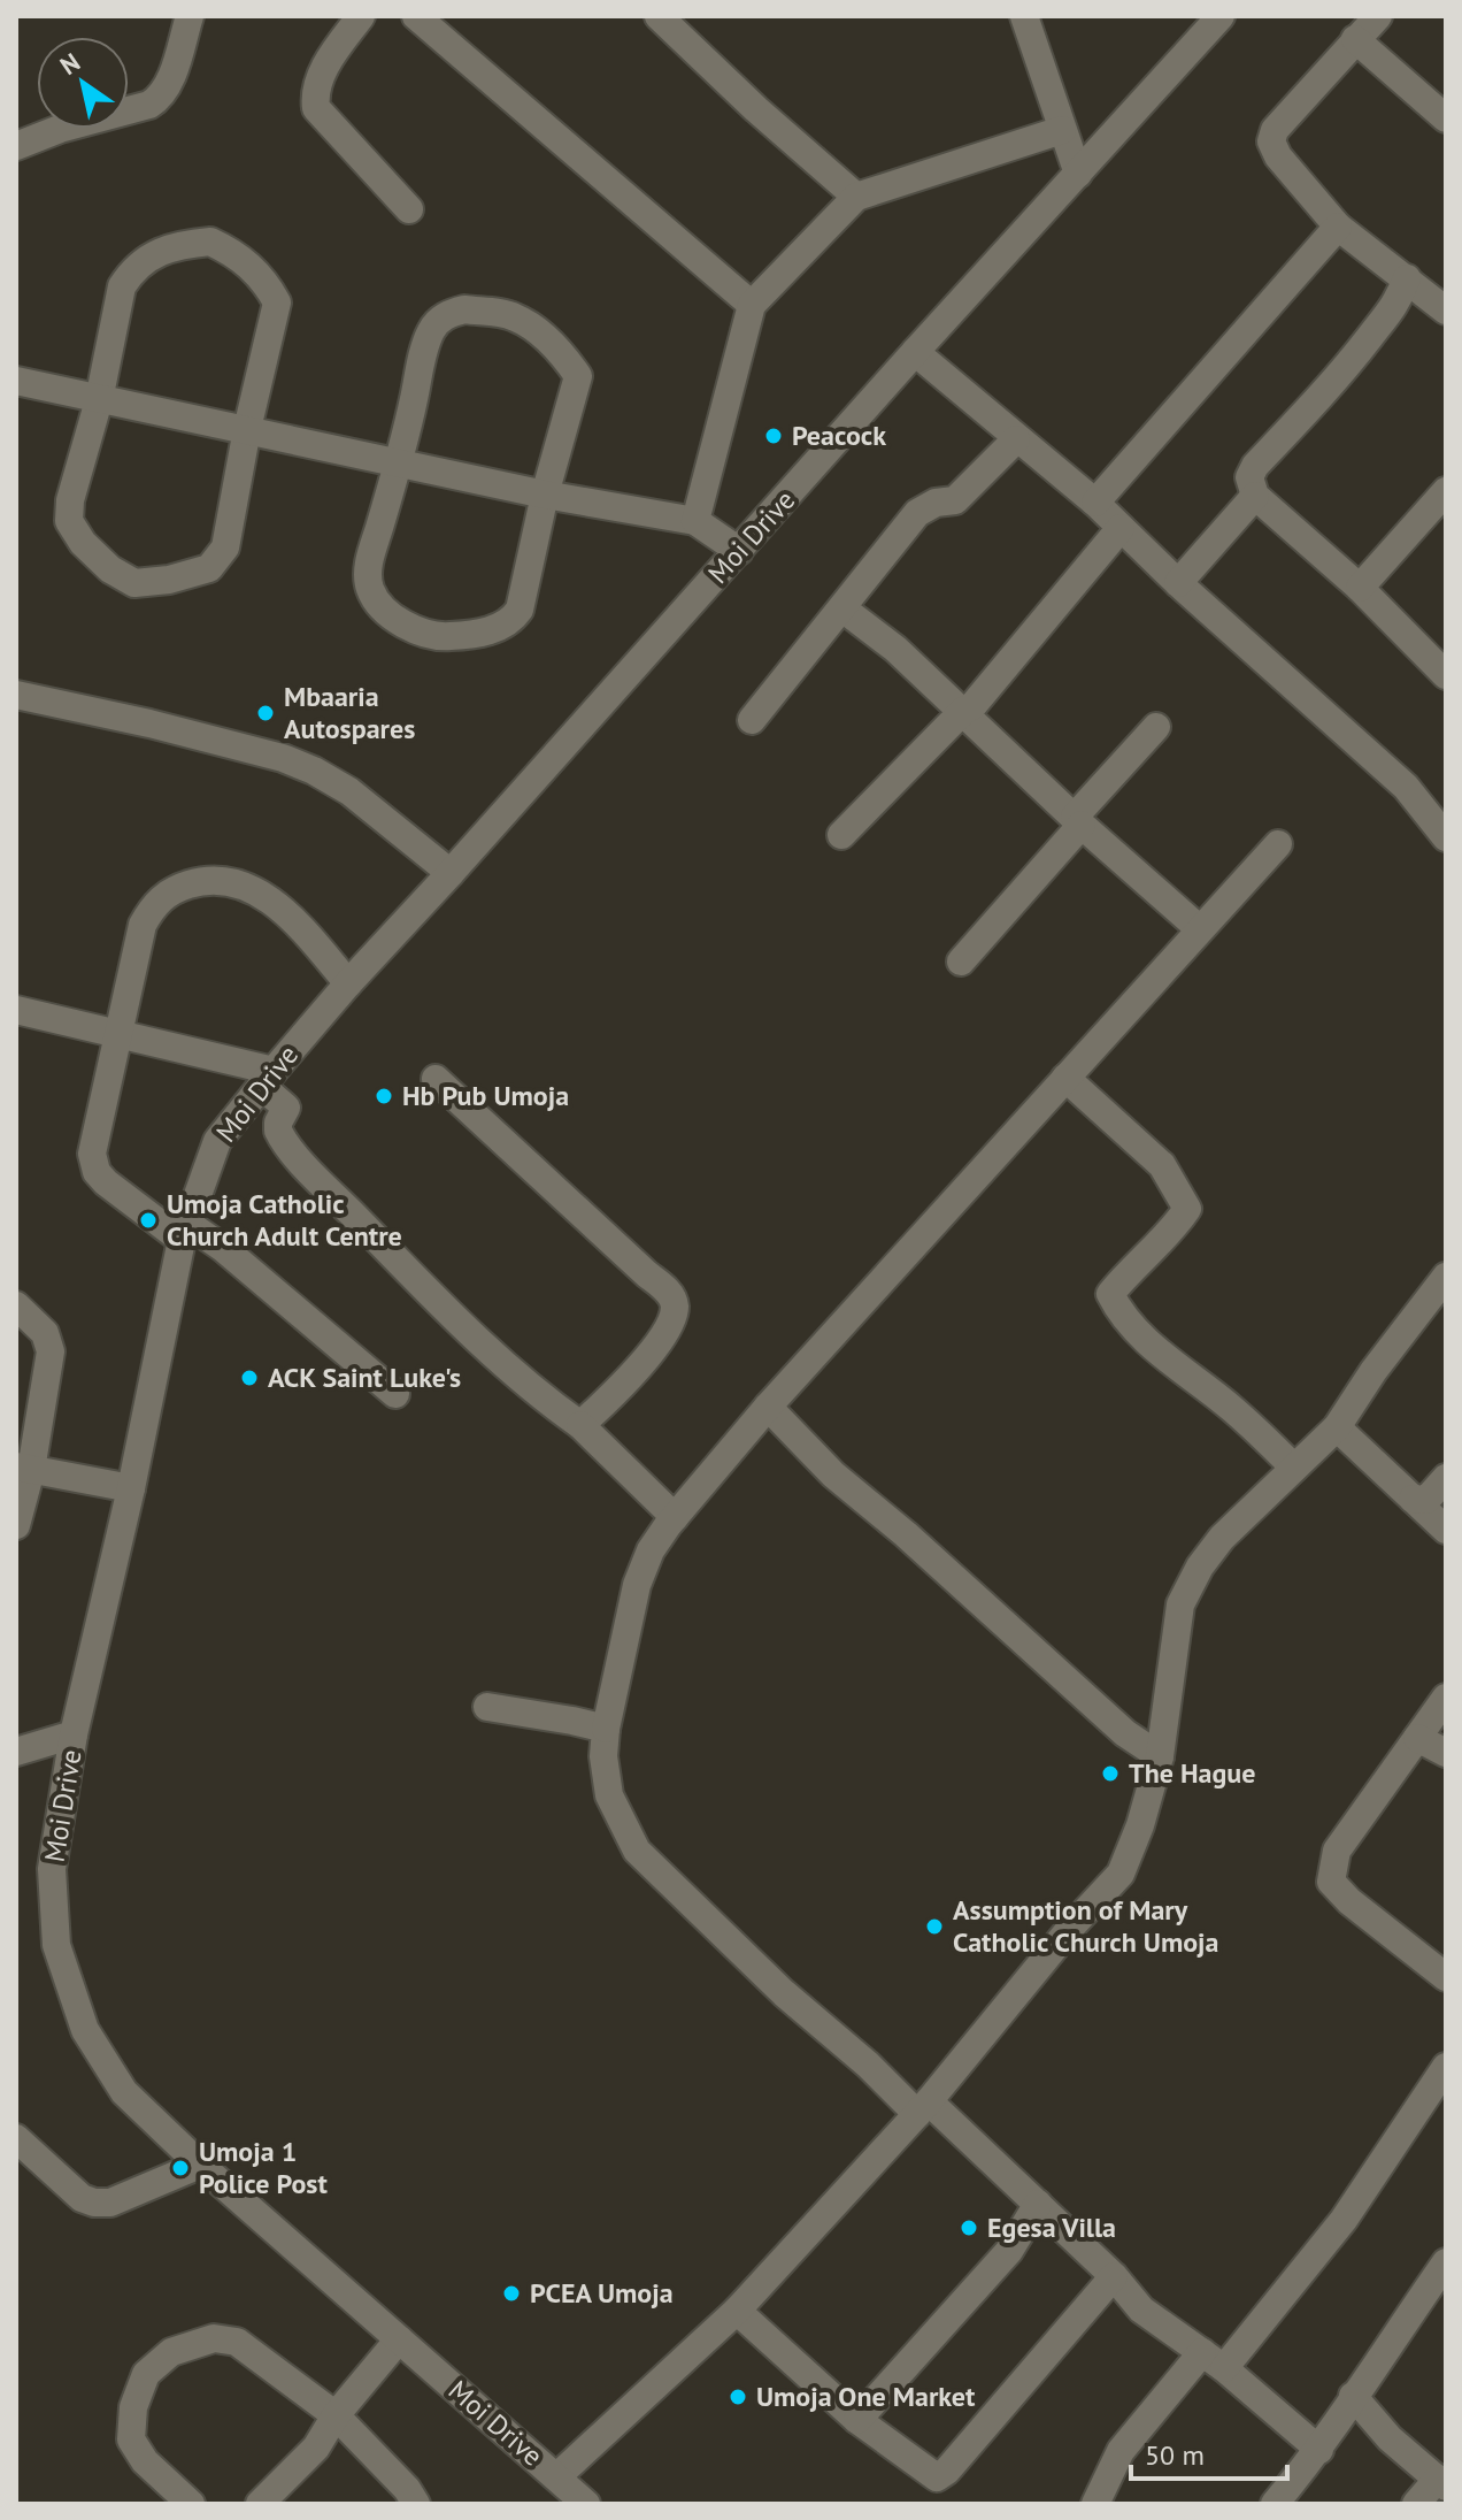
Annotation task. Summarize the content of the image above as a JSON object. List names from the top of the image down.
{
  "streets": {
    "street": ["Moi Drive"]
  },
  "places": [
    "Peacock",
    "Mbaaria Autospares",
    "Hb Pub Umoja",
    "Umoja Catholic Church Adult Centre",
    "ACK Saint Luke's",
    "The Hague",
    "Assumption of Mary Catholic Church Umoja",
    "Umoja 1 Police Post",
    "Egesa Villa",
    "PCEA Umoja",
    "Umoja One Market"
  ],
  "scale_bar": "50 m",
  "north": "top left"
}
